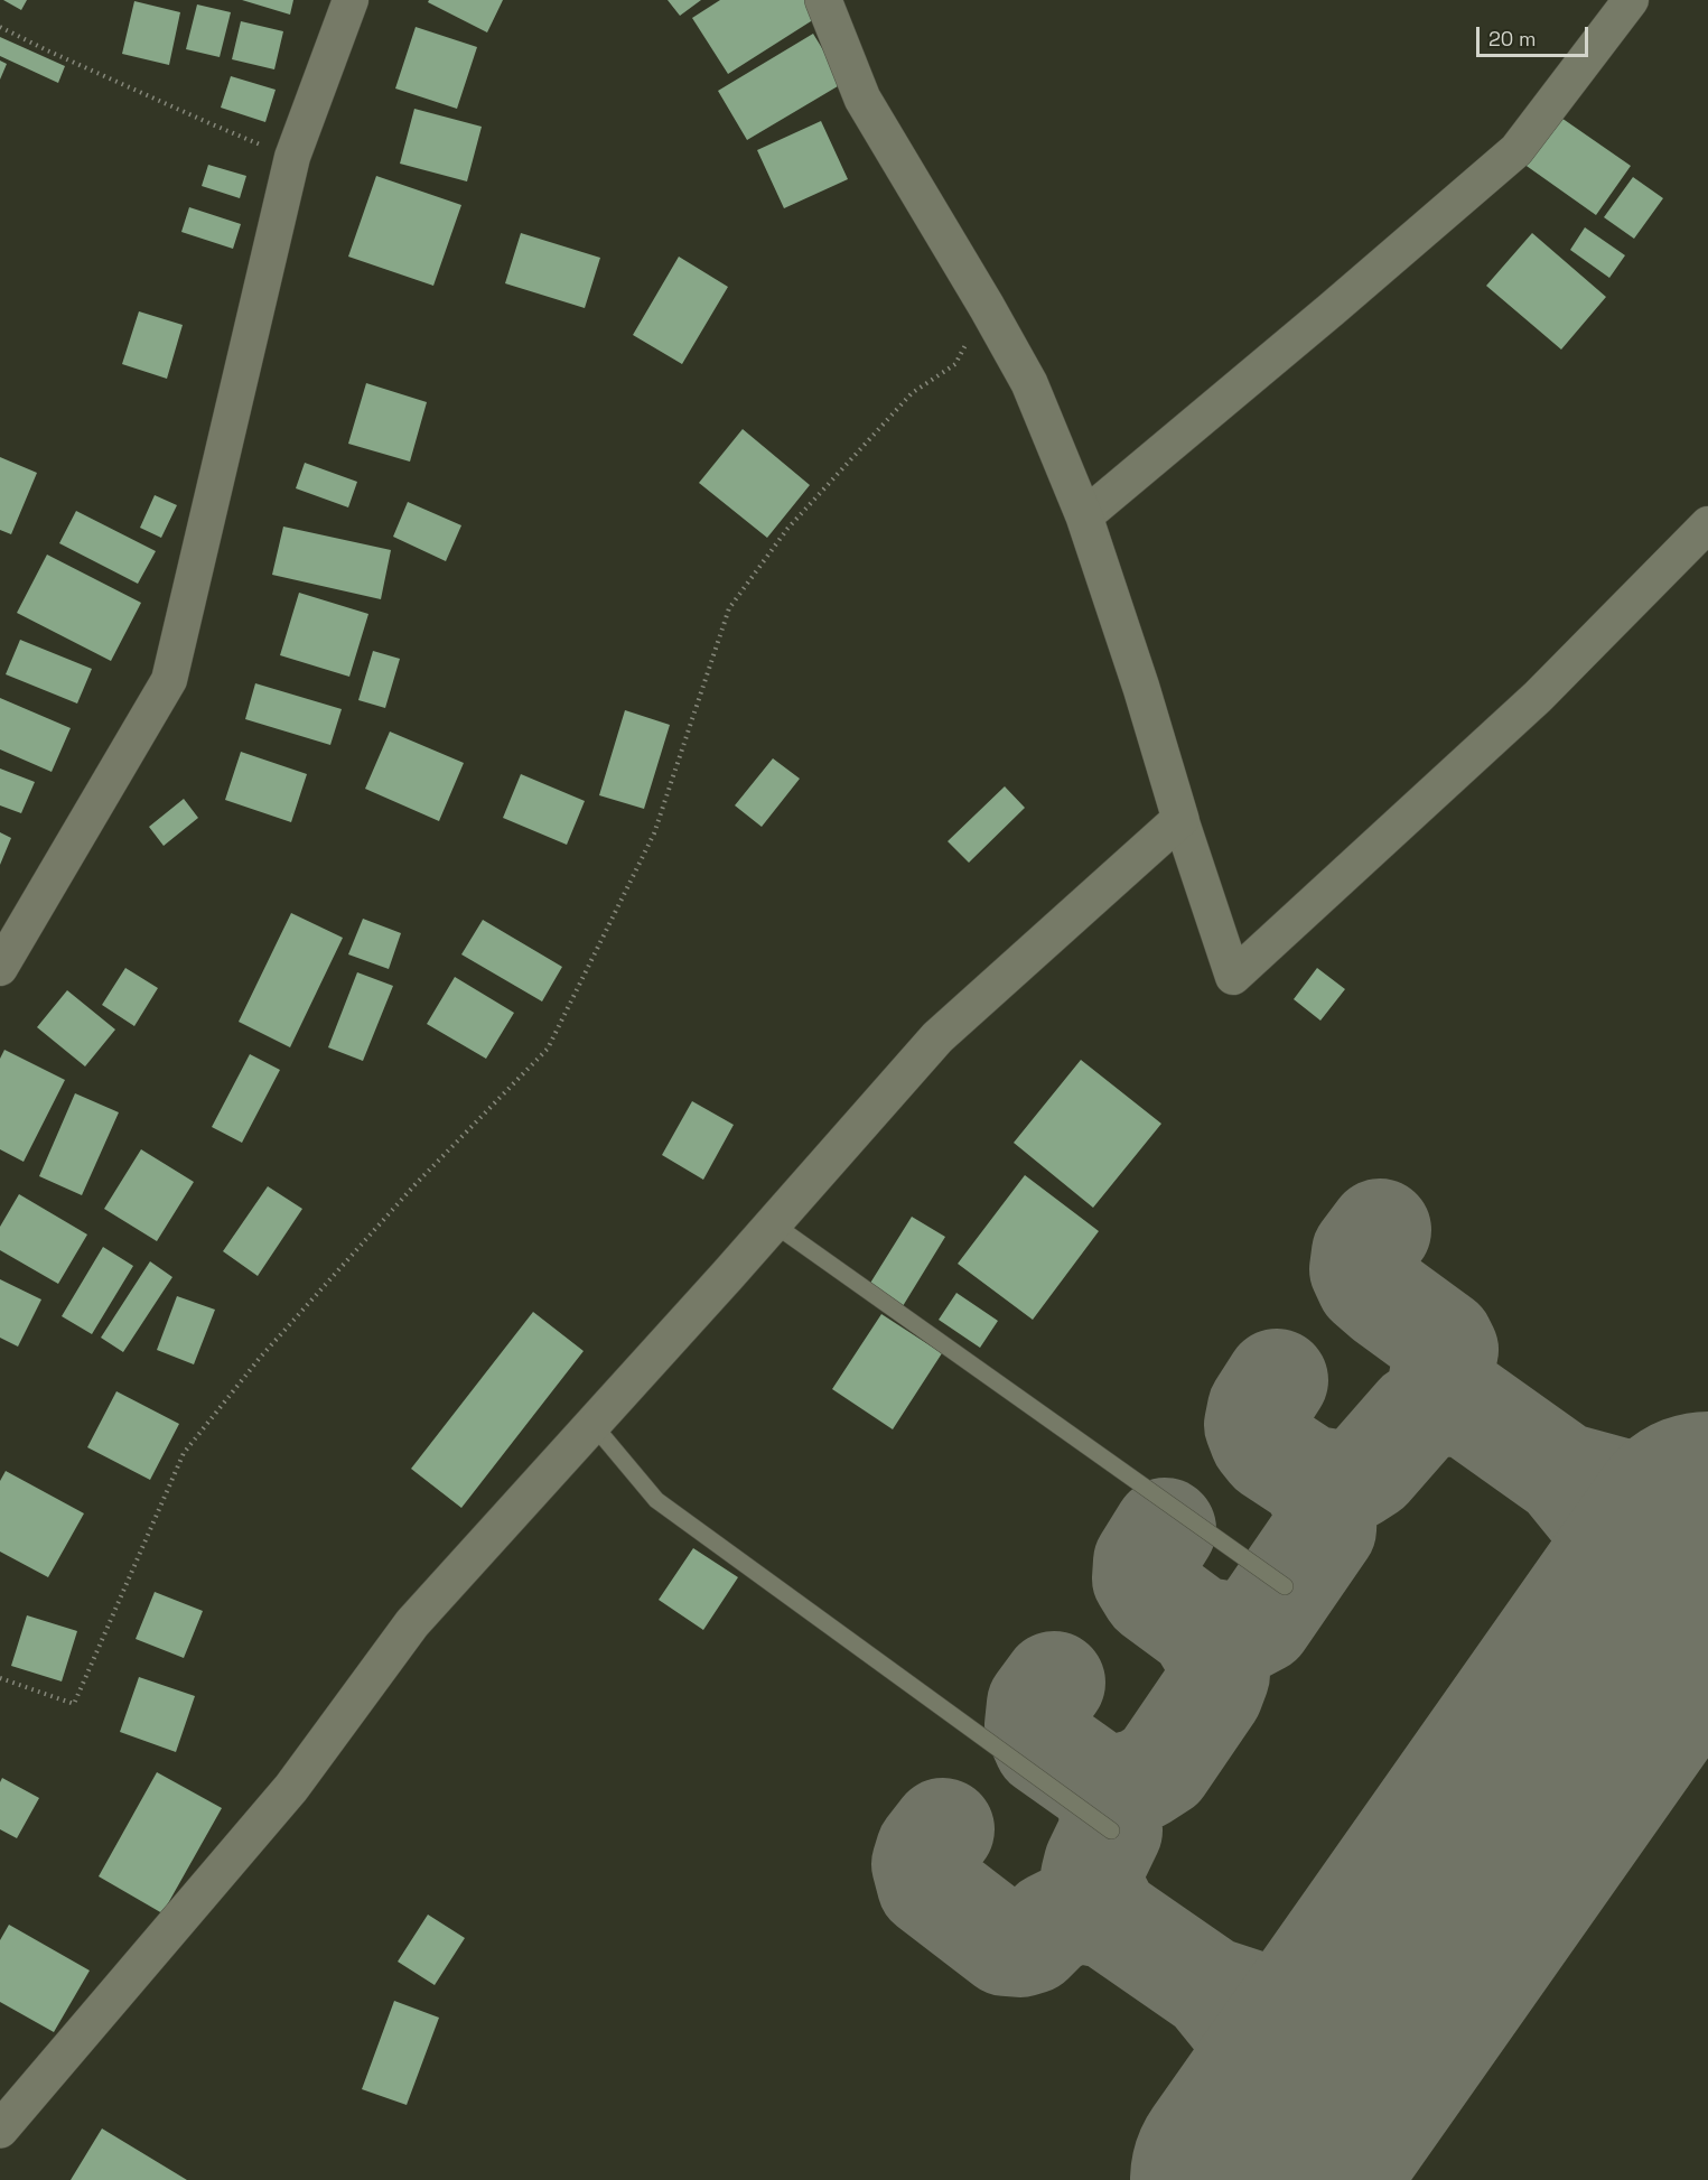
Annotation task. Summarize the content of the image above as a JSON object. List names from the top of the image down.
{
  "scale_bar": "20 m"
}
